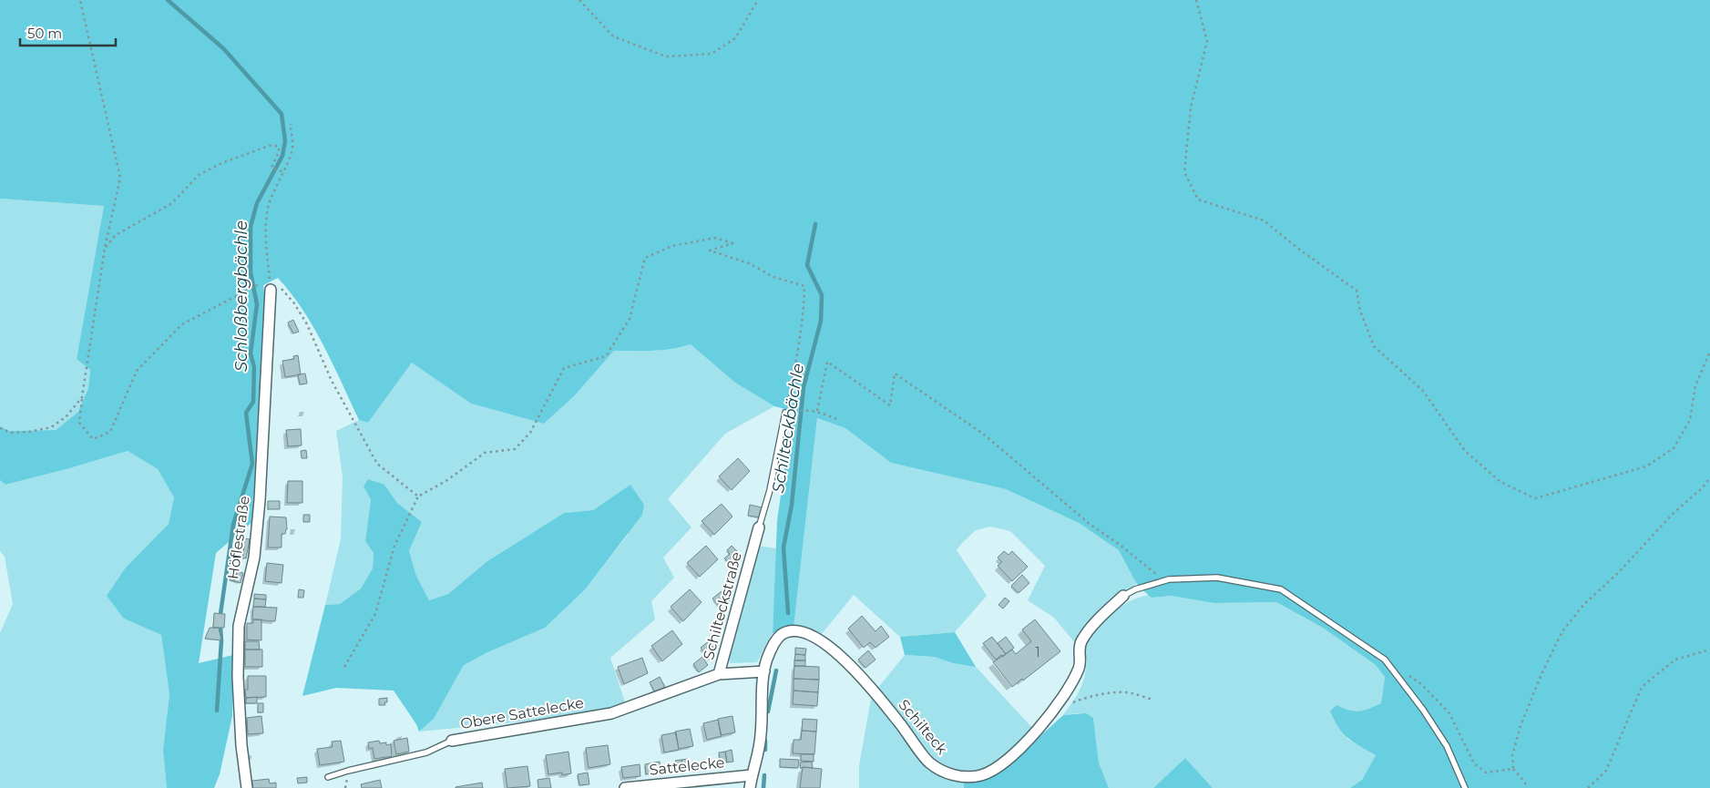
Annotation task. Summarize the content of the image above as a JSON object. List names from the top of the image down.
{
  "streets": {
    "street": [
      "Höflestraße",
      "Schilteckstraße",
      "Obere Sattelecke",
      "Schilteck",
      "Sattelecke"
    ]
  },
  "crossings": [
    ["Schilteckstraße", "Obere Sattelecke"],
    ["Schilteckstraße", "Schilteck"]
  ],
  "water": ["Schloßbergbächle", "Schilteckbächle"],
  "house_numbers": ["1"],
  "scale_bar": "50 m"
}
